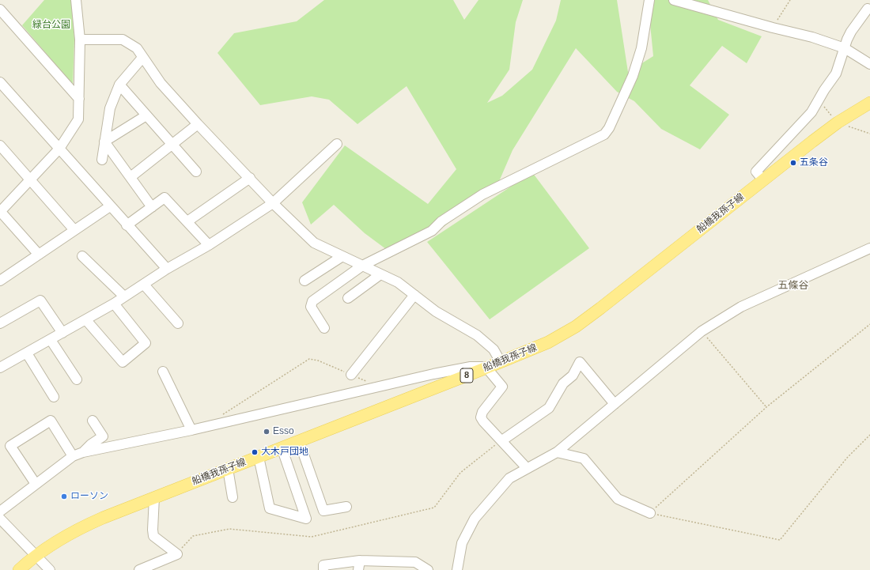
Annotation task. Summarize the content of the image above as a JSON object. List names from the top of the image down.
{
  "streets": {
    "main road": ["船橋我孫子線", "8"]
  },
  "districts": ["五條谷"],
  "parks": ["緑台公園"],
  "places": [
    "五条谷",
    "Esso",
    "大木戸団地",
    "ローソン"
  ]
}
